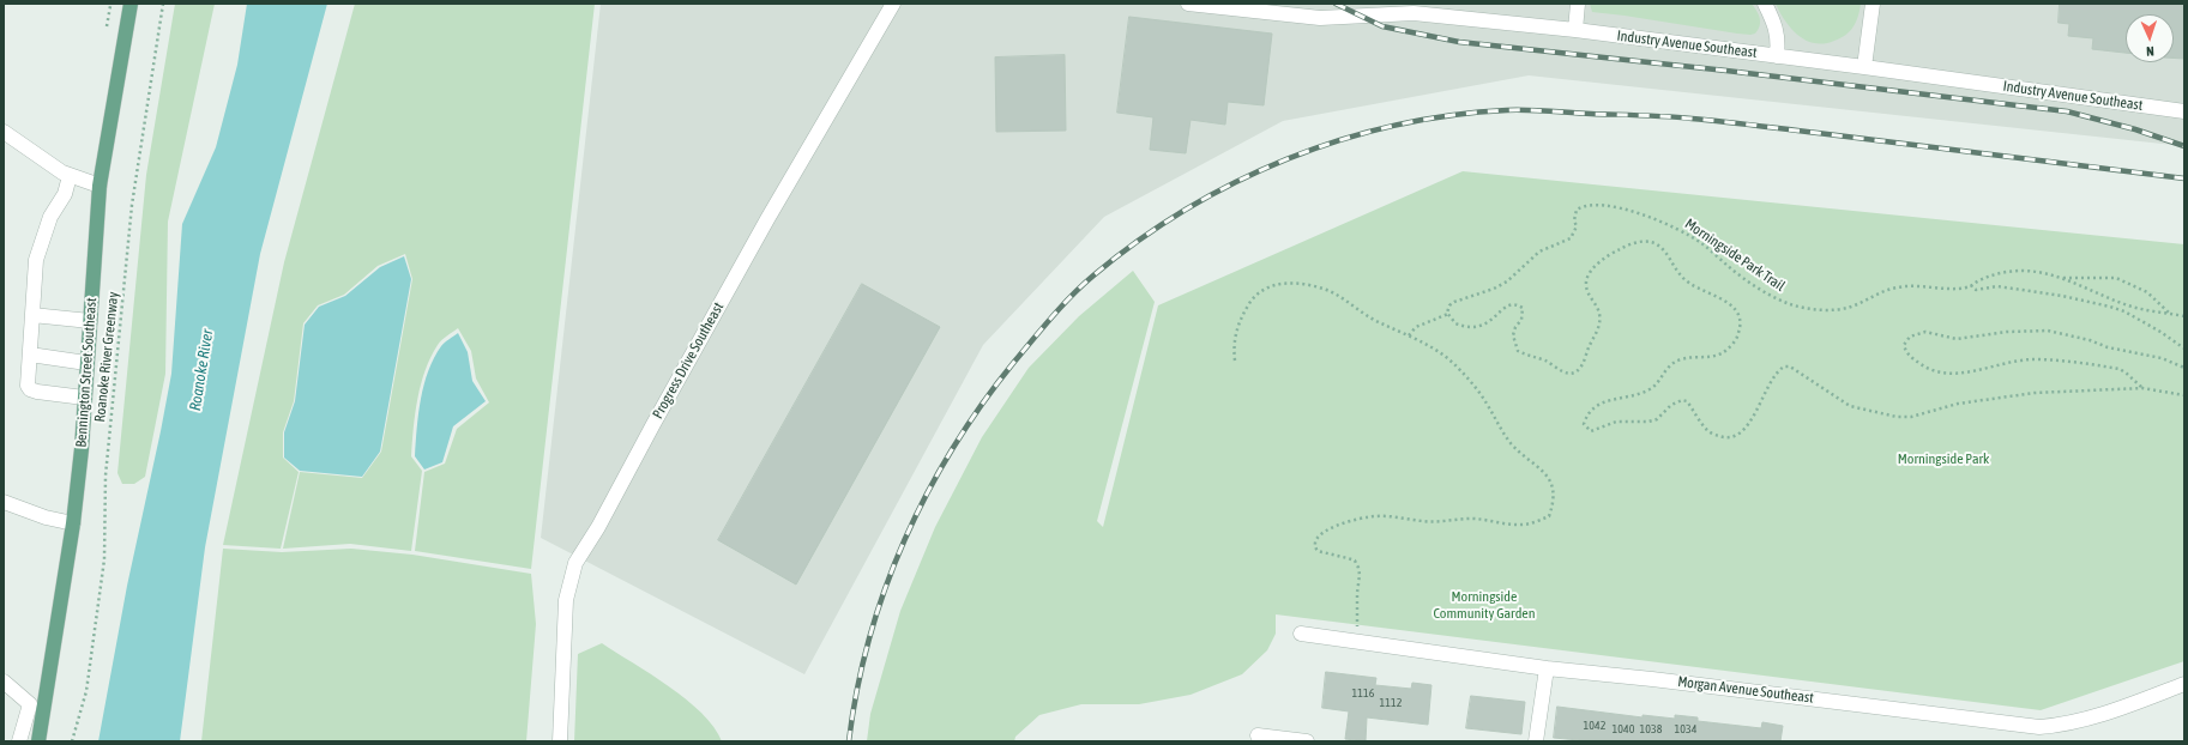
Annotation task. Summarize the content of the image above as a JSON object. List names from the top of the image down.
{
  "streets": {
    "main road": ["Bennington Street Southeast"],
    "street": ["Industry Avenue Southeast", "Progress Drive Southeast", "Morgan Avenue Southeast"],
    "path": ["Morningside Park Trail", "Roanoke River Greenway"]
  },
  "water": ["Roanoke River"],
  "parks": ["Morningside Park", "Morningside Community Garden"],
  "house_numbers": [
    "1116",
    "1112",
    "1042",
    "1040",
    "1038",
    "1034"
  ],
  "north": "bottom"
}
